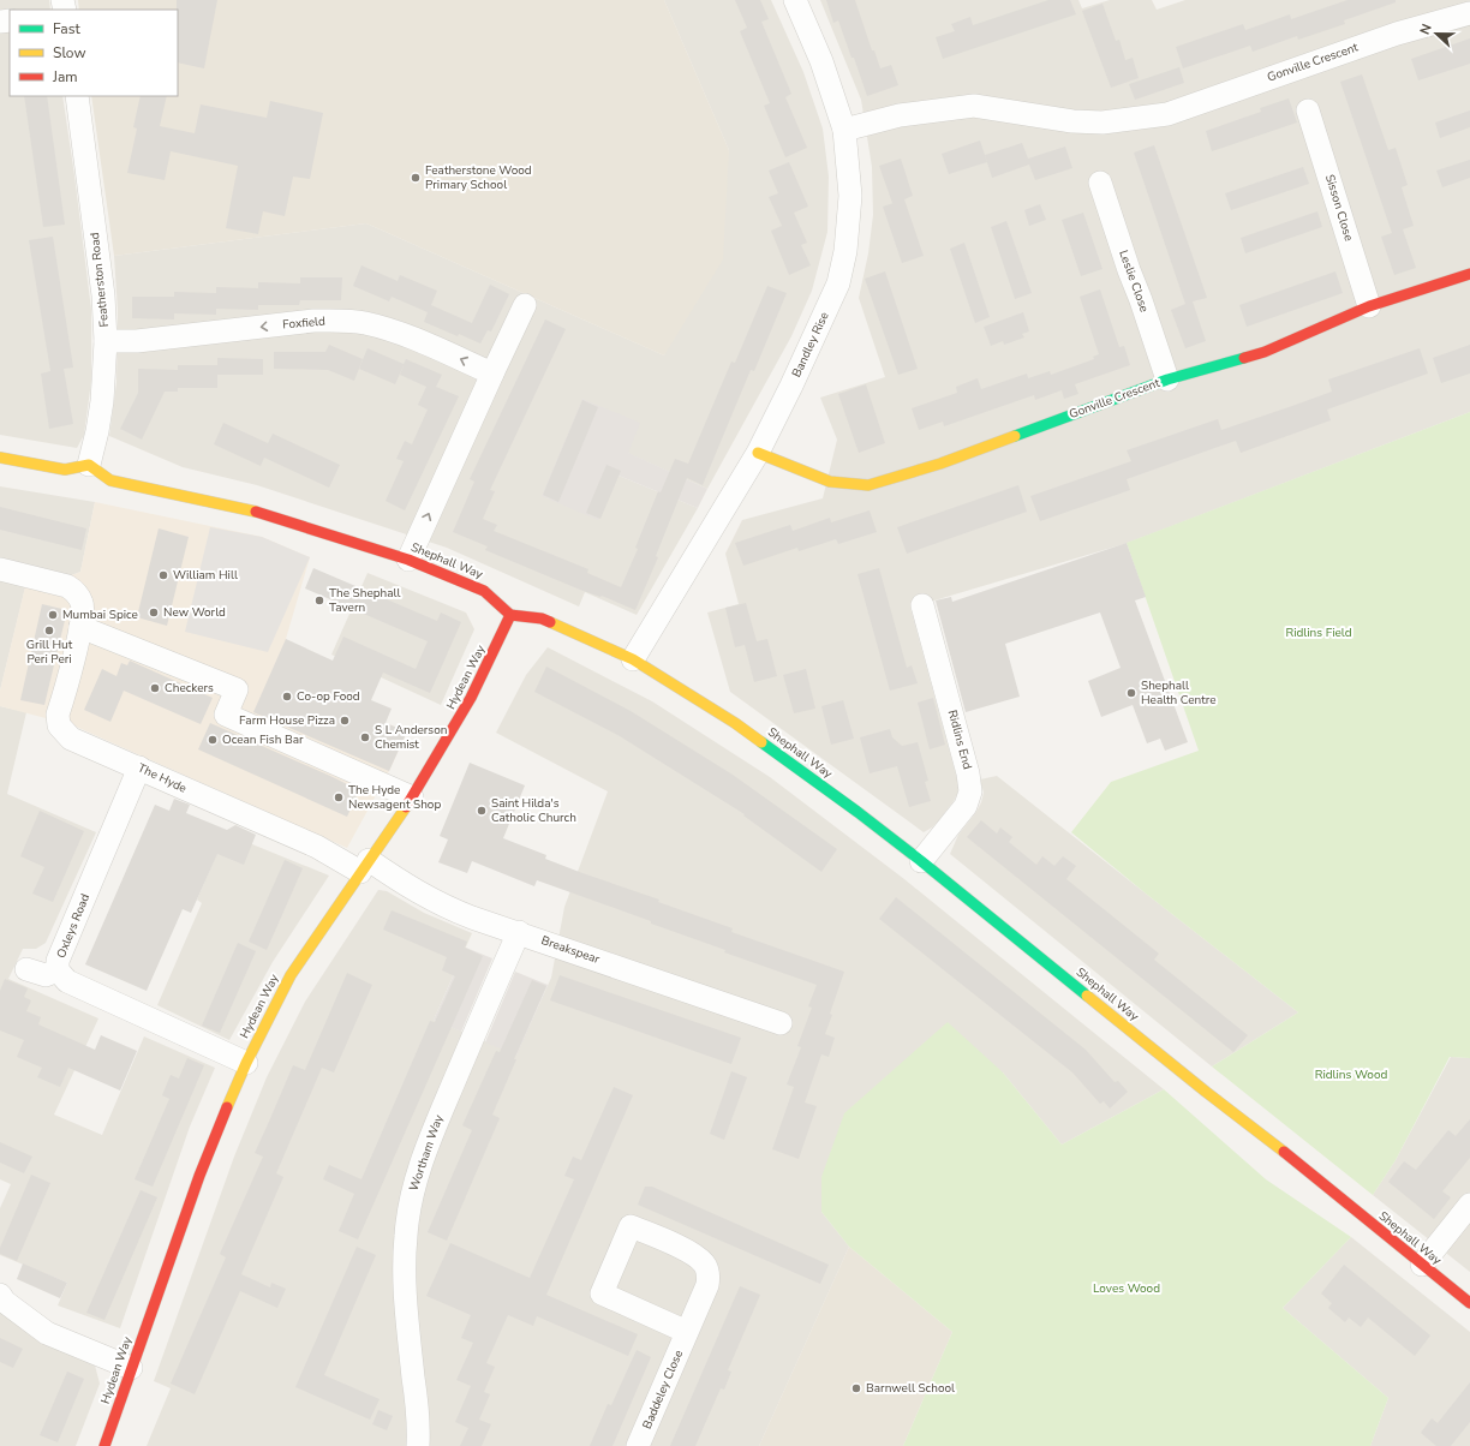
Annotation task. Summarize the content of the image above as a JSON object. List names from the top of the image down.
{
  "streets": {
    "street": [
      "Gonville Crescent",
      "Sisson Close",
      "Featherston Road",
      "Leslie Close",
      "Foxfield",
      "Bandley Rise",
      "Shephall Way",
      "Hydean Way",
      "Ridlins End",
      "The Hyde",
      "Oxleys Road",
      "Breakspear",
      "Wortham Way",
      "Baddeley Close"
    ]
  },
  "crossings": [
    ["Gonville Crescent", "Sisson Close"],
    ["Gonville Crescent", "Leslie Close"],
    ["Gonville Crescent", "Bandley Rise"],
    ["Featherston Road", "Foxfield"],
    ["Featherston Road", "Shephall Way"],
    ["Bandley Rise", "Shephall Way"],
    ["Shephall Way", "Hydean Way"],
    ["Shephall Way", "Ridlins End"],
    ["Hydean Way", "The Hyde"],
    ["Hydean Way", "Oxleys Road"],
    ["Hydean Way", "Breakspear"],
    ["The Hyde", "Oxleys Road"],
    ["The Hyde", "Breakspear"],
    ["Breakspear", "Wortham Way"]
  ],
  "one_way": ["Foxfield"],
  "parks": ["Ridlins Field", "Ridlins Wood", "Loves Wood"],
  "places": [
    "Featherstone Wood Primary School",
    "William Hill",
    "The Shephall Tavern",
    "New World",
    "Mumbai Spice",
    "Grill Hut Peri Peri",
    "Checkers",
    "Shephall Health Centre",
    "Co-op Food",
    "Farm House Pizza",
    "S L Anderson Chemist",
    "Ocean Fish Bar",
    "The Hyde Newsagent Shop",
    "Saint Hilda's Catholic Church",
    "Barnwell School"
  ],
  "legend": ["Fast", "Slow", "Jam"],
  "north": "left"
}
